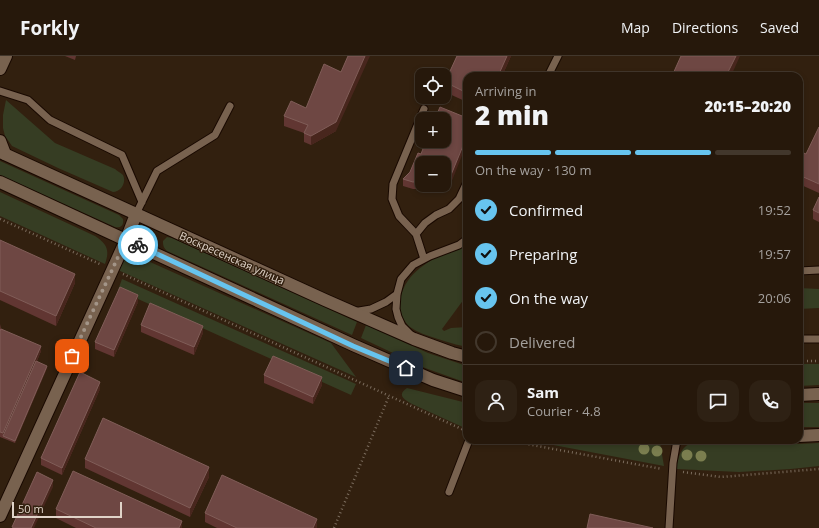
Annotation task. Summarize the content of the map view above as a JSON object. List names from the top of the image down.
{
  "streets": {
    "main road": ["Воскресенская улица"]
  },
  "scale_bar": "50 m",
  "page": {
    "header": "Forkly",
    "nav": ["Map", "Directions", "Saved"],
    "map_buttons": ["+", "−"],
    "heading": ["2 min", "Arriving in", "20:15–20:20"],
    "panel": ["Sam", "Courier · 4.8"],
    "bar": "On the way · 130 m",
    "list": [
      ["Confirmed", "19:52"],
      ["Preparing", "19:57"],
      ["On the way", "20:06"],
      "Delivered"
    ],
    "scale": "50 m"
  }
}
